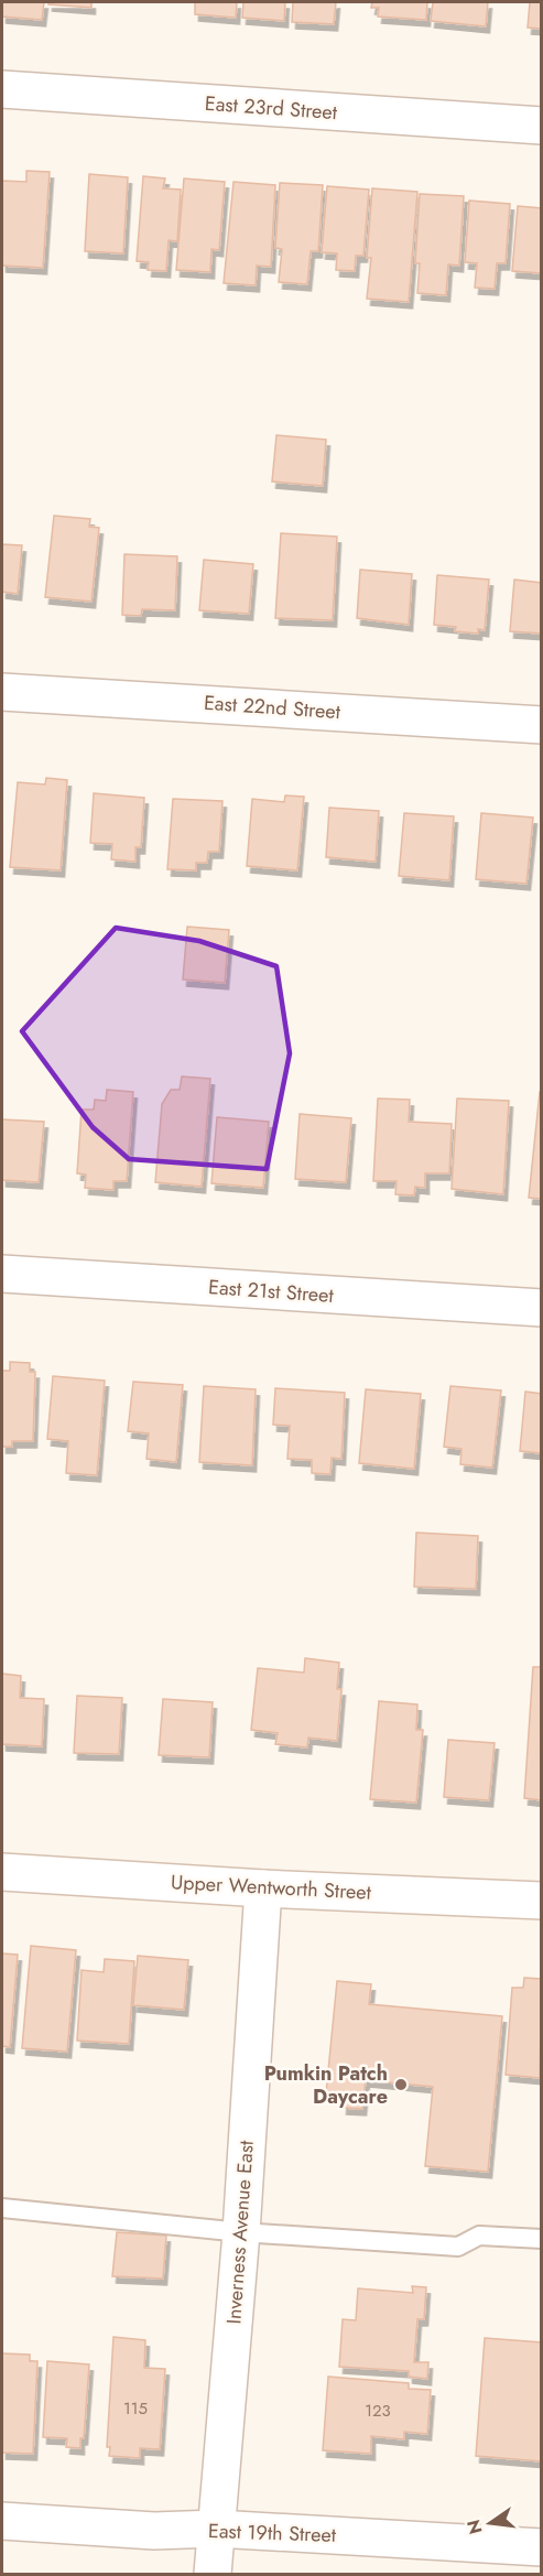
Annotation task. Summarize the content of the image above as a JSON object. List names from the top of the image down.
{
  "streets": {
    "street": [
      "East 23rd Street",
      "East 22nd Street",
      "East 21st Street",
      "Upper Wentworth Street",
      "Inverness Avenue East",
      "East 19th Street"
    ]
  },
  "crossings": [
    ["Upper Wentworth Street", "Inverness Avenue East"],
    ["Inverness Avenue East", "East 19th Street"]
  ],
  "places": ["Pumkin Patch Daycare"],
  "house_numbers": ["115", "123"],
  "north": "left"
}
